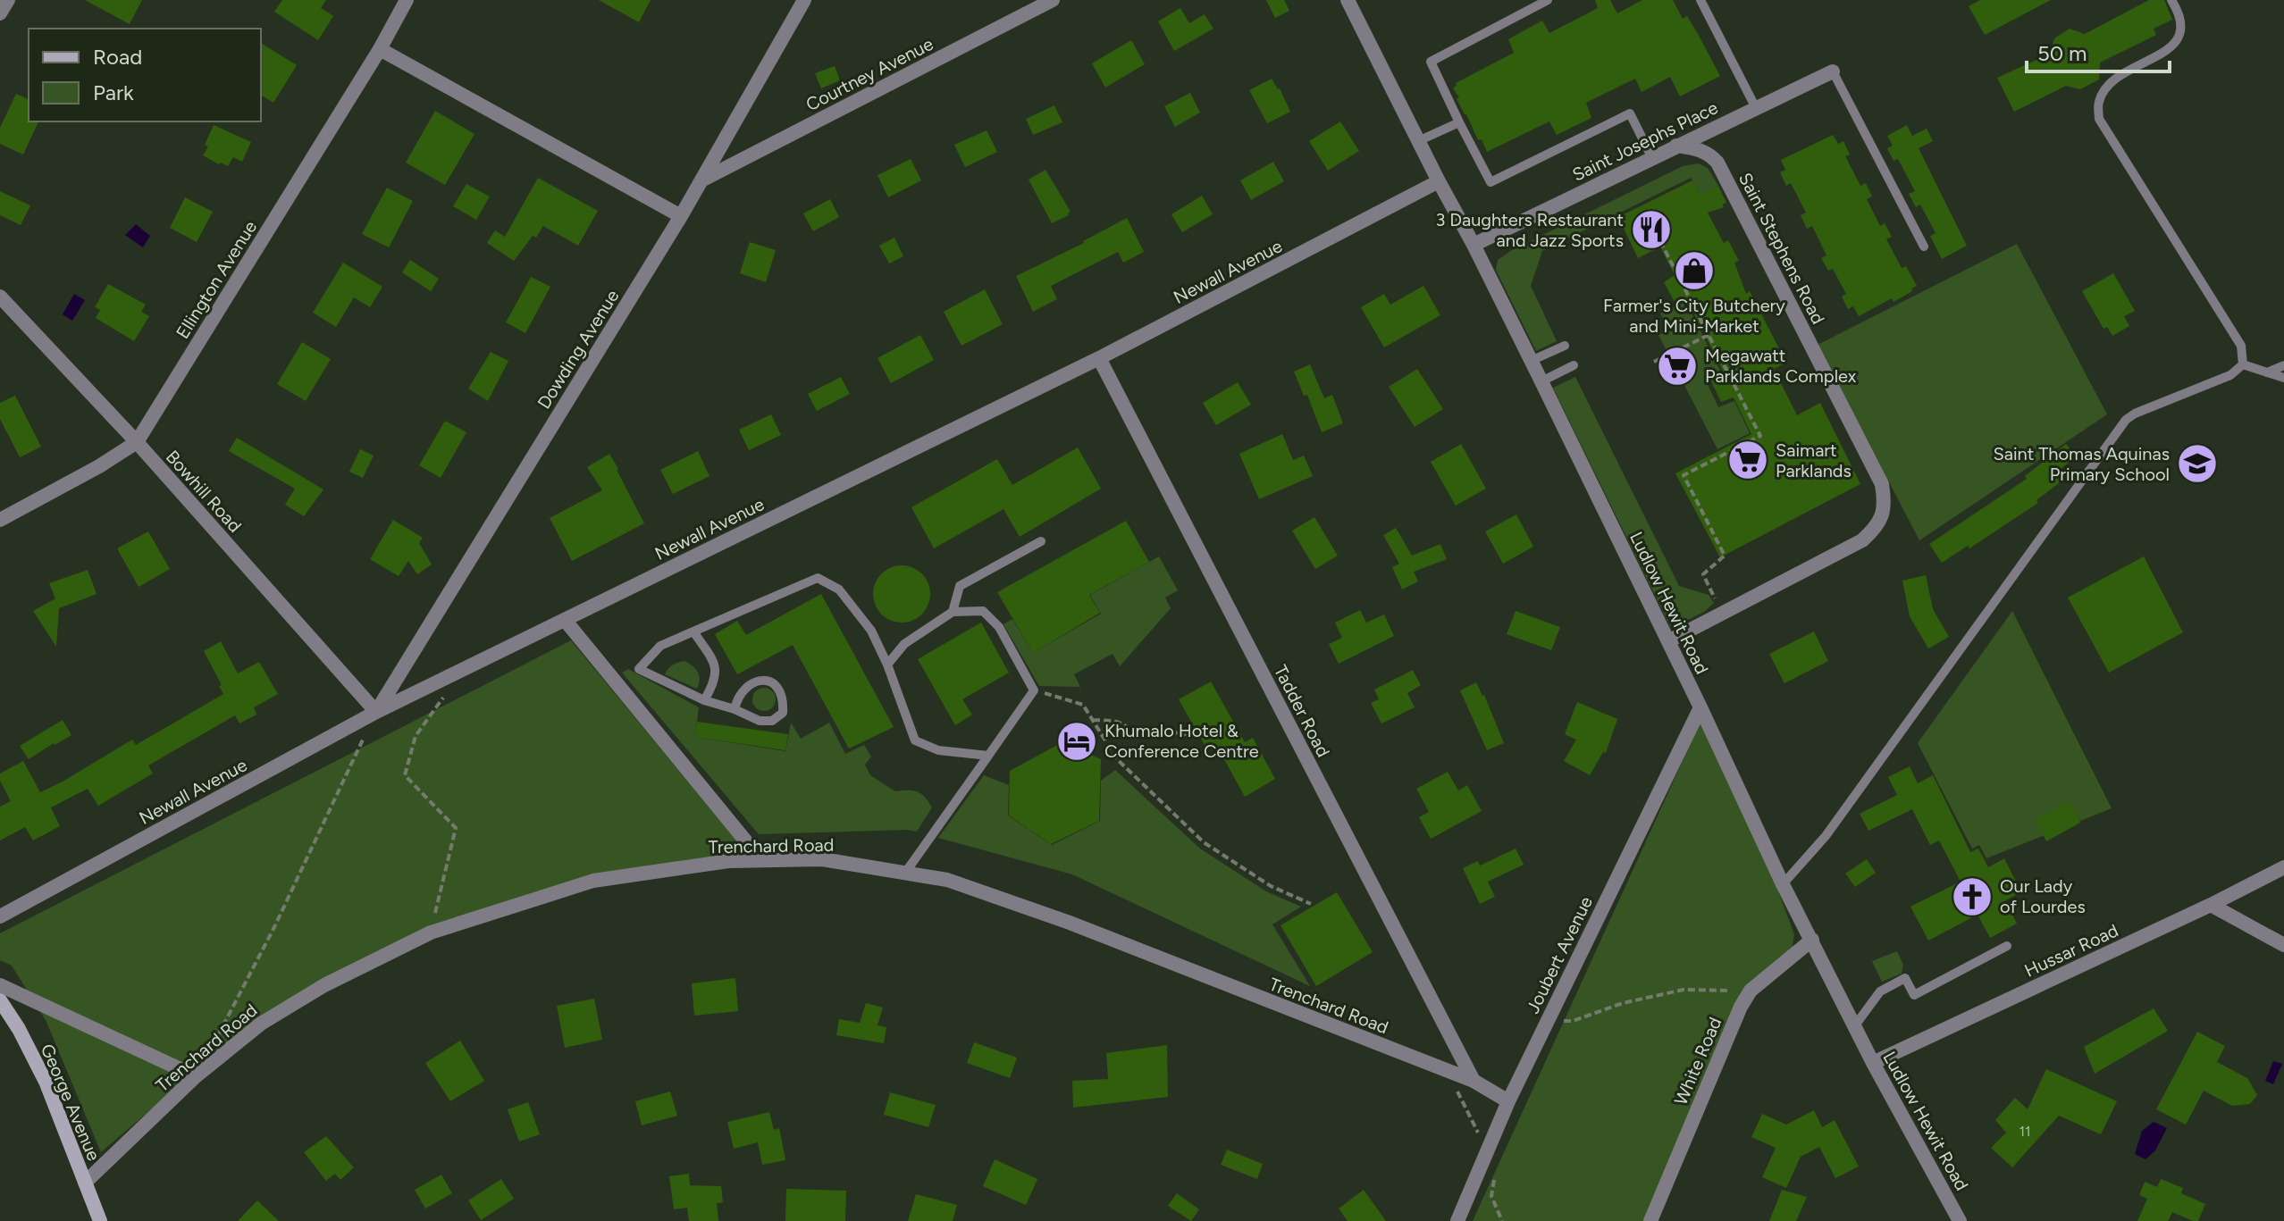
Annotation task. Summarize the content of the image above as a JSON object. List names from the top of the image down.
{
  "streets": {
    "main road": ["George Avenue"],
    "street": [
      "Courtney Avenue",
      "Saint Josephs Place",
      "Saint Stephens Road",
      "Newall Avenue",
      "Ellington Avenue",
      "Dowding Avenue",
      "Bowhill Road",
      "Ludlow Hewit Road",
      "Tadder Road",
      "Trenchard Road",
      "Hussar Road",
      "Joubert Avenue",
      "White Road"
    ]
  },
  "crossings": [
    ["Courtney Avenue", "Dowding Avenue"],
    ["Saint Josephs Place", "Saint Stephens Road"],
    ["Saint Josephs Place", "Ludlow Hewit Road"],
    ["Saint Stephens Road", "Ludlow Hewit Road"],
    ["Newall Avenue", "Dowding Avenue"],
    ["Newall Avenue", "Bowhill Road"],
    ["Newall Avenue", "Ludlow Hewit Road"],
    ["Newall Avenue", "Tadder Road"],
    ["Ellington Avenue", "Bowhill Road"],
    ["Dowding Avenue", "Bowhill Road"],
    ["Ludlow Hewit Road", "Hussar Road"],
    ["Ludlow Hewit Road", "Joubert Avenue"],
    ["Ludlow Hewit Road", "White Road"],
    ["Tadder Road", "Trenchard Road"],
    ["Trenchard Road", "Joubert Avenue"],
    ["Trenchard Road", "George Avenue"]
  ],
  "places": {
    "restaurant": ["3 Daughters Restaurant and Jazz Sports"],
    "shop": ["Farmer's City Butchery and Mini-Market"],
    "supermarket": ["Megawatt Parklands Complex", "Saimart Parklands"],
    "school or university": ["Saint Thomas Aquinas Primary School"],
    "hotel": ["Khumalo Hotel & Conference Centre"],
    "church": ["Our Lady of Lourdes"]
  },
  "house_numbers": ["11"],
  "legend": ["Road", "Park"],
  "scale_bar": "50 m"
}
